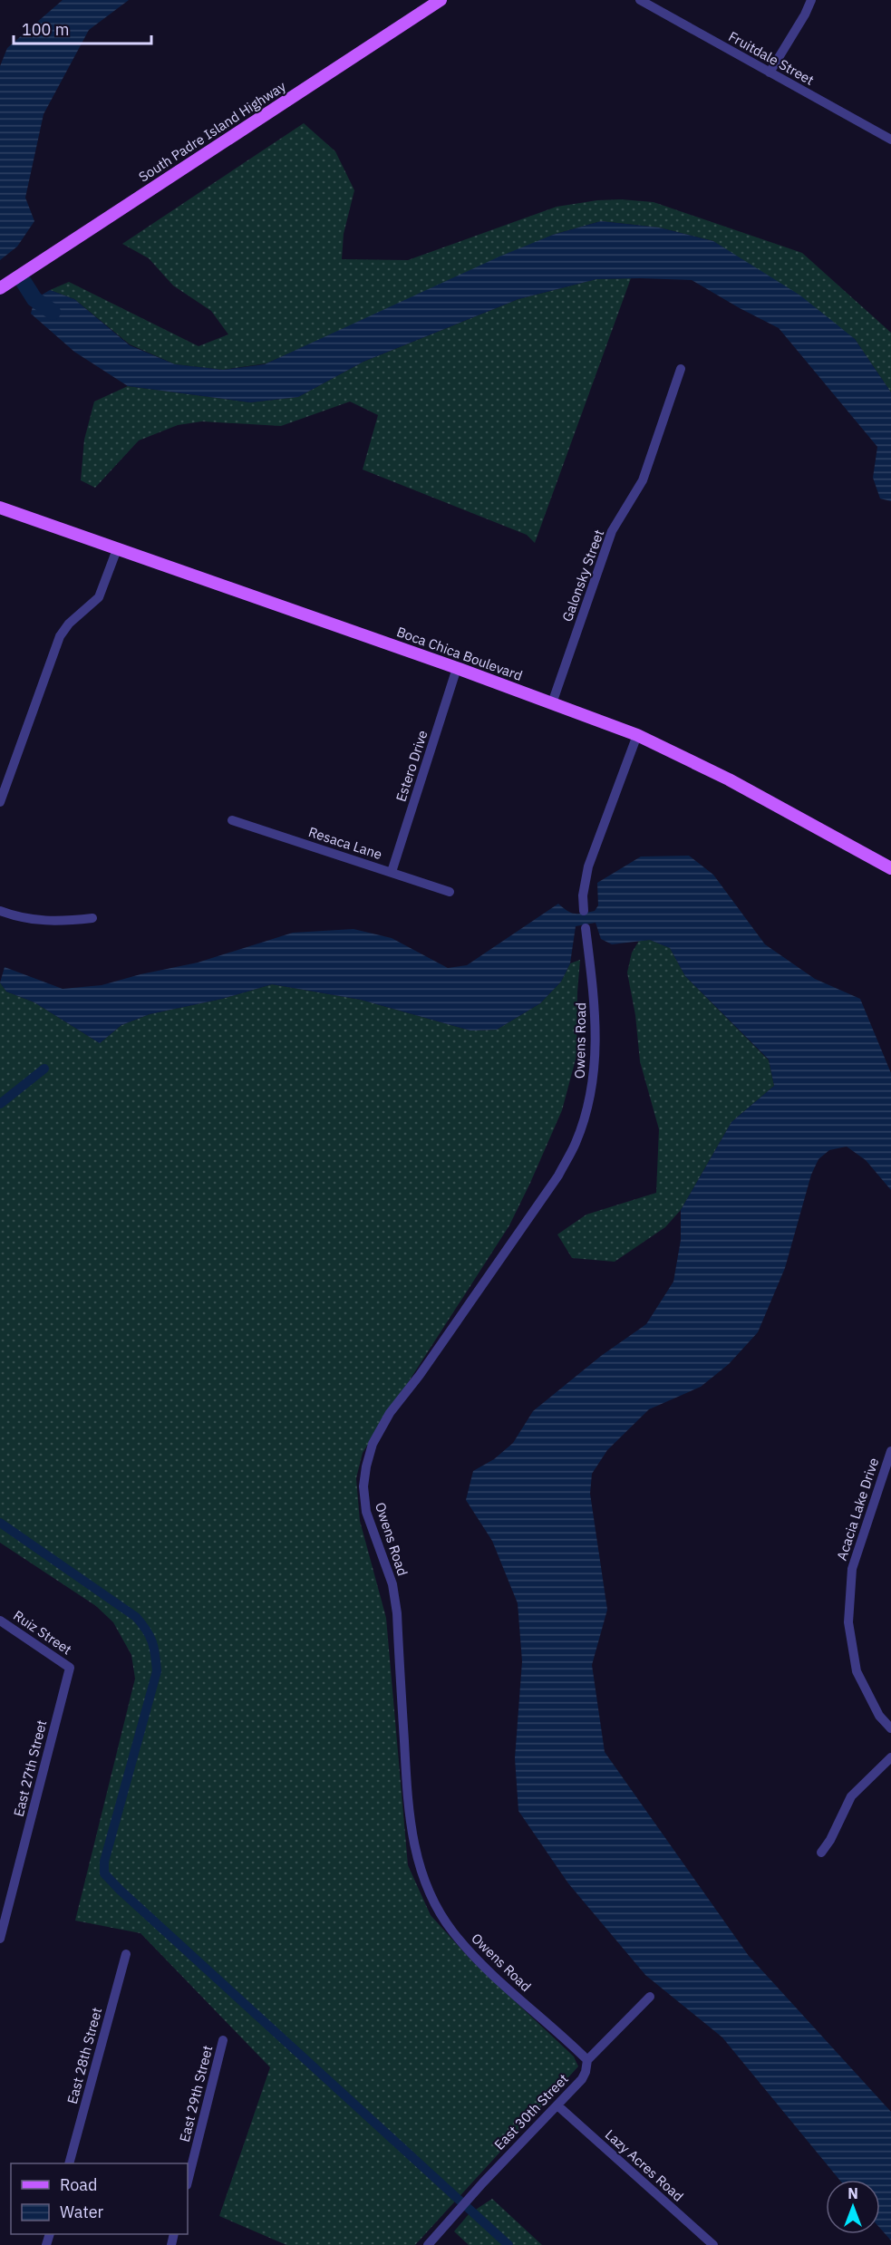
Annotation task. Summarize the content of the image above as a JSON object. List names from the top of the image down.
{
  "streets": {
    "main road": ["South Padre Island Highway", "Boca Chica Boulevard"],
    "street": [
      "Fruitdale Street",
      "Galonsky Street",
      "Estero Drive",
      "Resaca Lane",
      "Owens Road",
      "Acacia Lake Drive",
      "Ruiz Street",
      "East 27th Street",
      "East 28th Street",
      "East 29th Street",
      "East 30th Street",
      "Lazy Acres Road"
    ]
  },
  "crossings": [
    ["Galonsky Street", "Boca Chica Boulevard"],
    ["Boca Chica Boulevard", "Estero Drive"],
    ["Estero Drive", "Resaca Lane"],
    ["Owens Road", "East 30th Street"],
    ["Ruiz Street", "East 27th Street"],
    ["East 30th Street", "Lazy Acres Road"]
  ],
  "legend": ["Road", "Water"],
  "scale_bar": "100 m",
  "north": "top"
}
